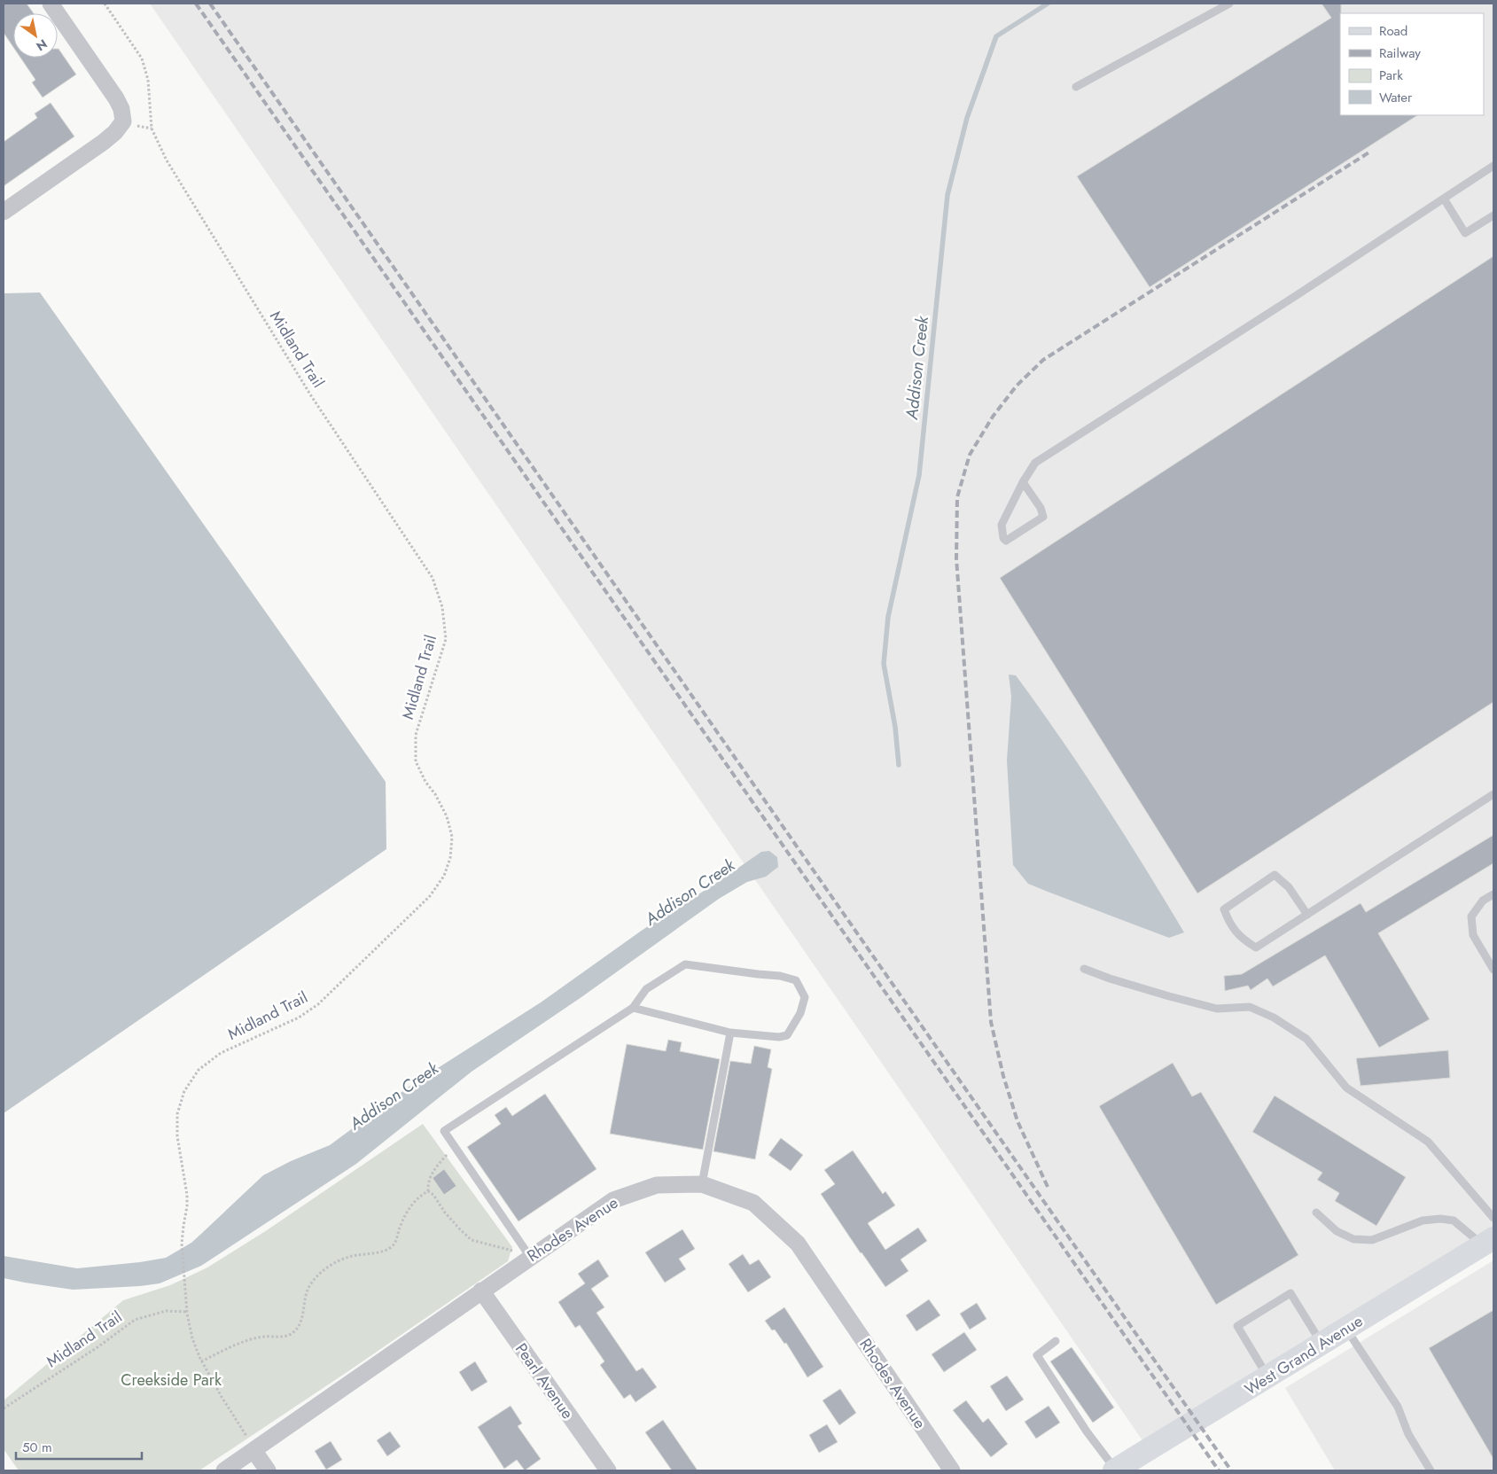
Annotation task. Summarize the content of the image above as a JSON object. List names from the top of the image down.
{
  "streets": {
    "main road": ["West Grand Avenue"],
    "street": ["Rhodes Avenue", "Pearl Avenue"],
    "path": ["Midland Trail"]
  },
  "crossings": [
    ["Midland Trail", "Rhodes Avenue"],
    ["Rhodes Avenue", "Pearl Avenue"]
  ],
  "water": ["Addison Creek"],
  "parks": ["Creekside Park"],
  "legend": [
    "Road",
    "Railway",
    "Park",
    "Water"
  ],
  "scale_bar": "50 m",
  "north": "bottom right"
}
